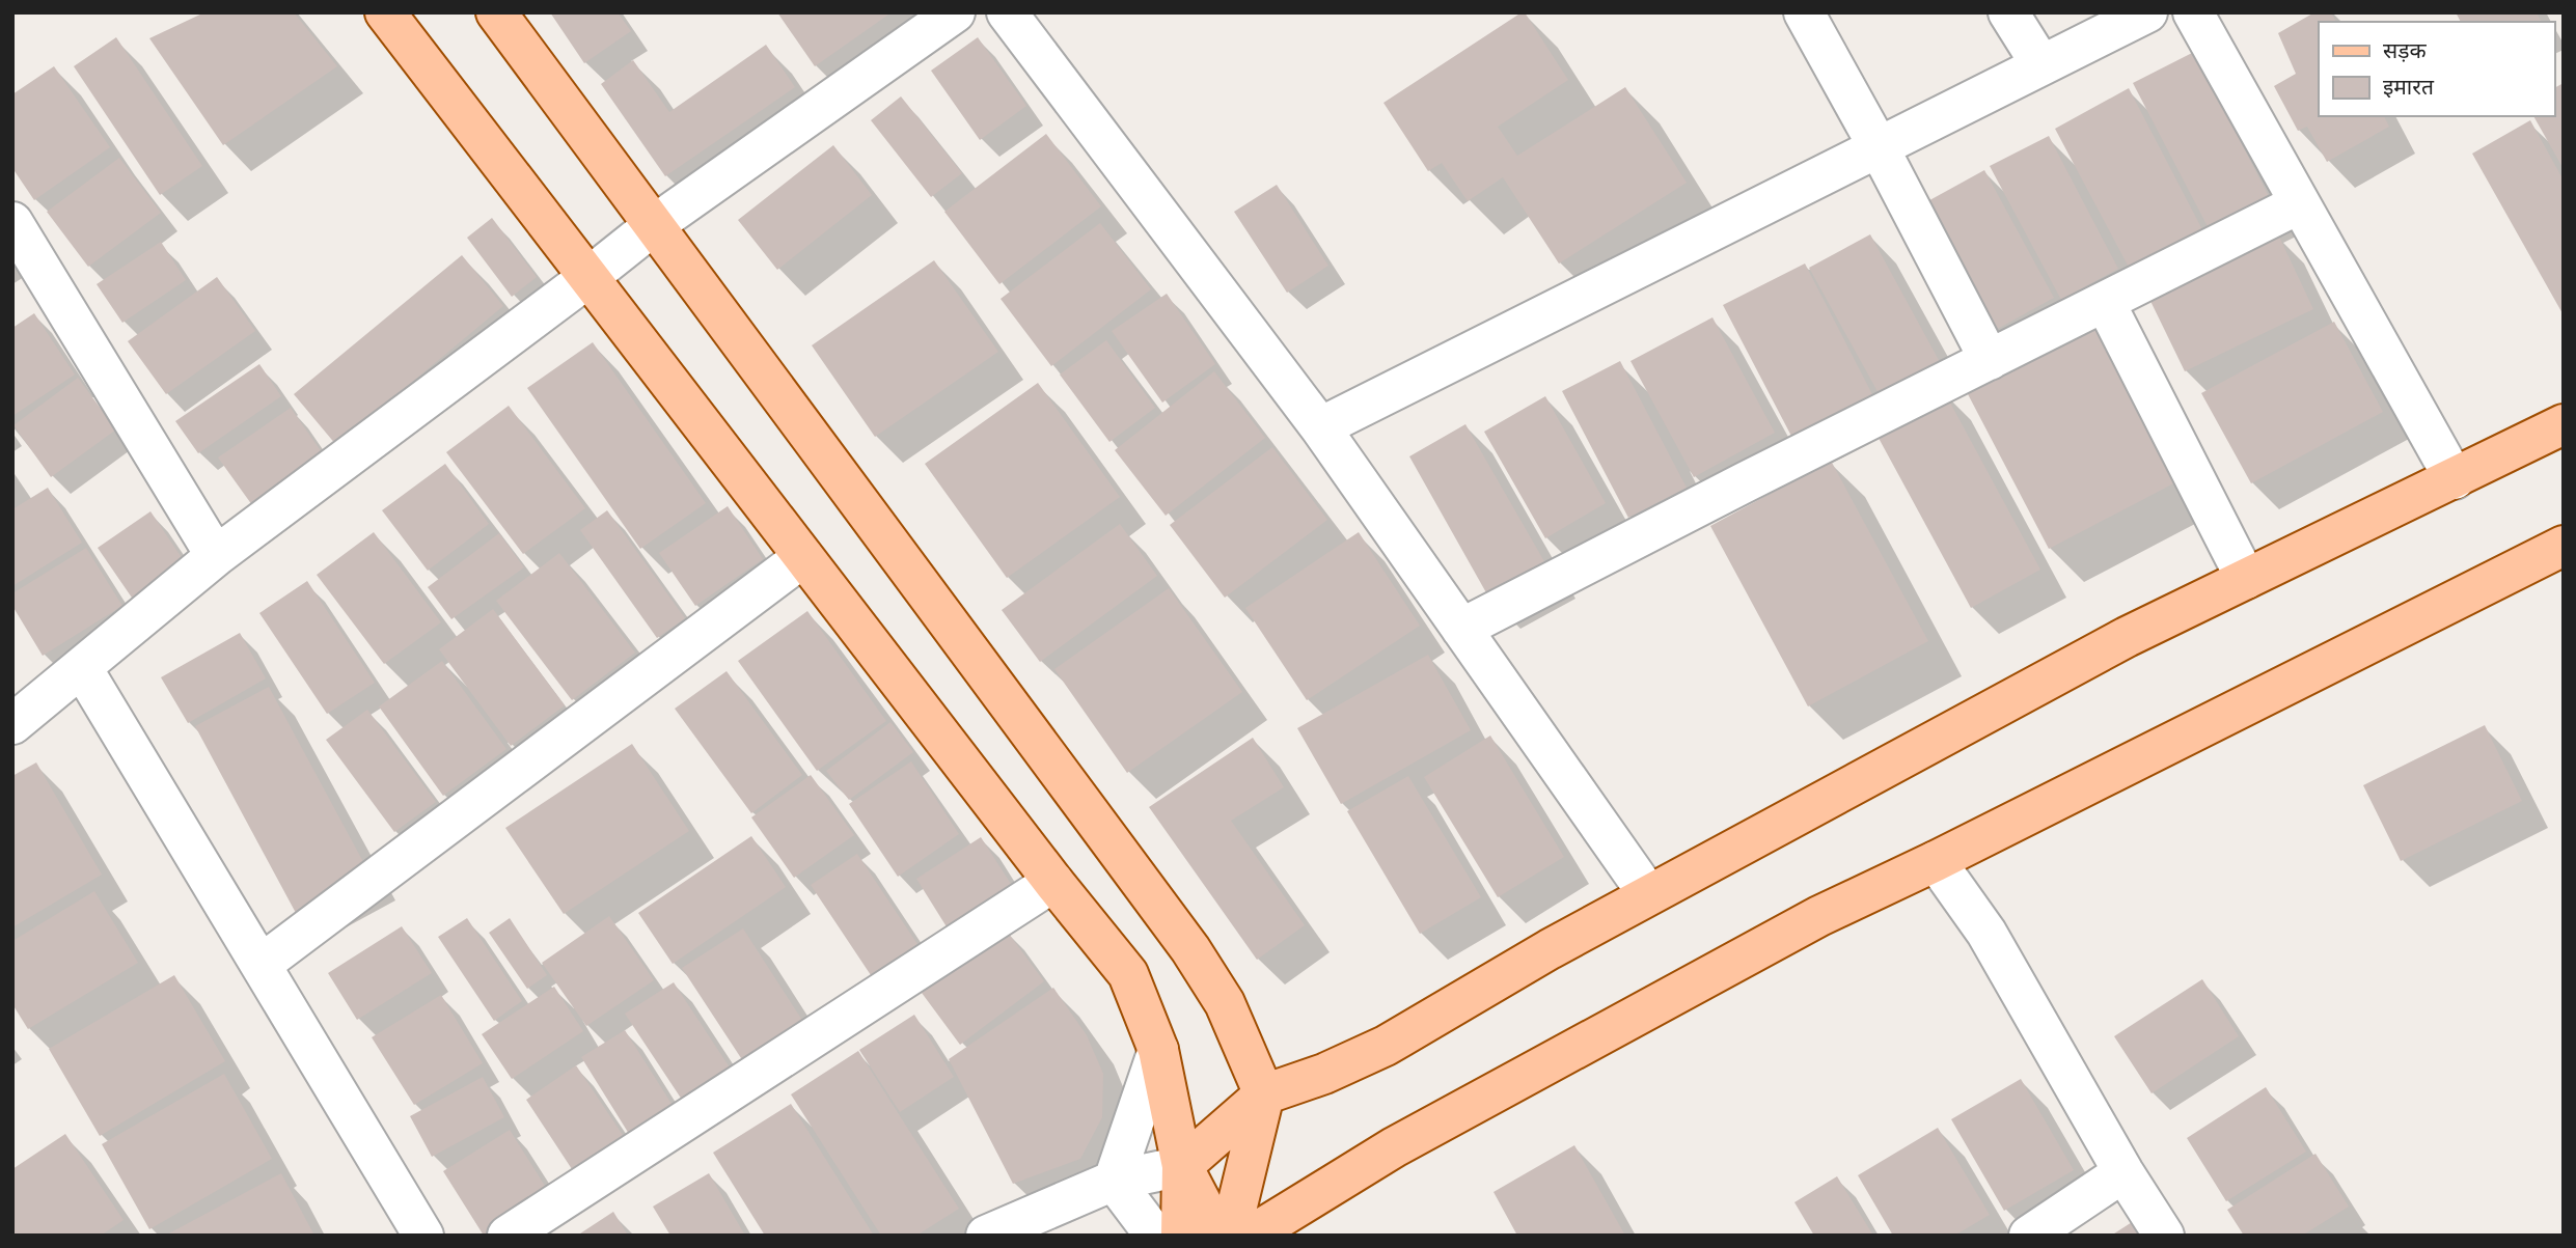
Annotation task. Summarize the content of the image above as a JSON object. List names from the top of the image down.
{
  "legend": ["सड़क", "इमारत"]
}
